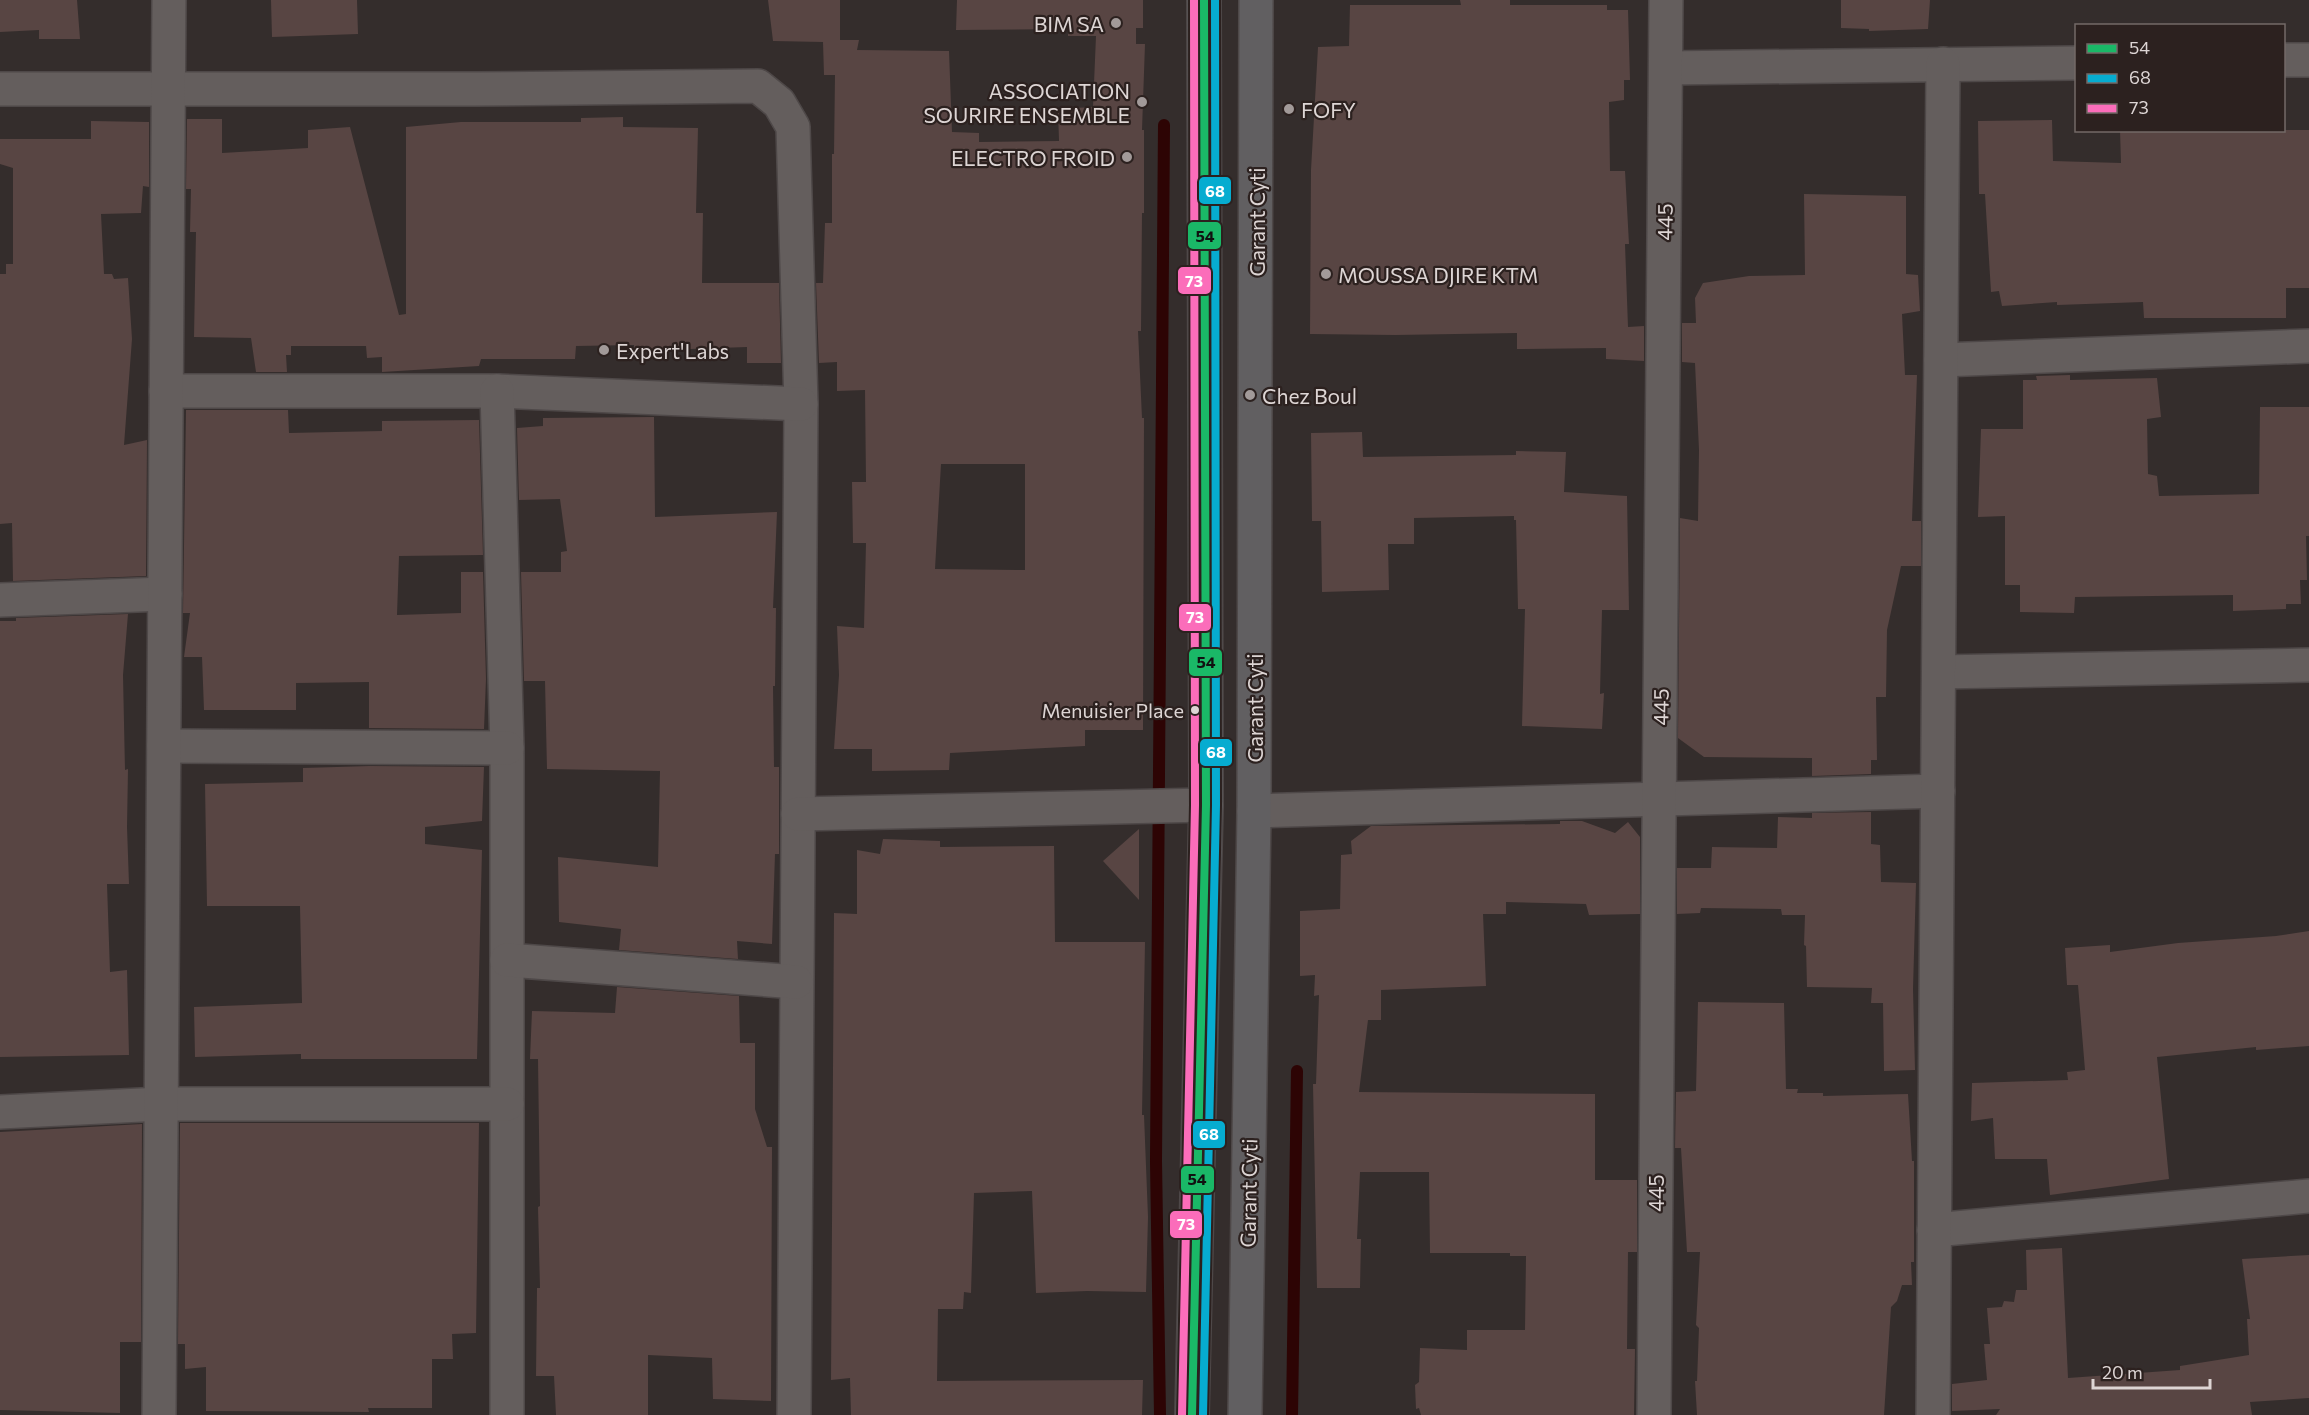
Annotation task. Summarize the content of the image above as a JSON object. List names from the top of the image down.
{
  "streets": {
    "main road": ["Garant Cyti"],
    "street": ["445"]
  },
  "places": [
    "BIM SA",
    "ASSOCIATION SOURIRE ENSEMBLE",
    "FOFY",
    "ELECTRO FROID",
    "MOUSSA DJIRE KTM",
    "Expert'Labs",
    "Chez Boul",
    "Menuisier Place"
  ],
  "lines": ["transit line 54", "transit line 68", "transit line 73"],
  "legend": ["54", "68", "73"],
  "scale_bar": "20 m"
}
